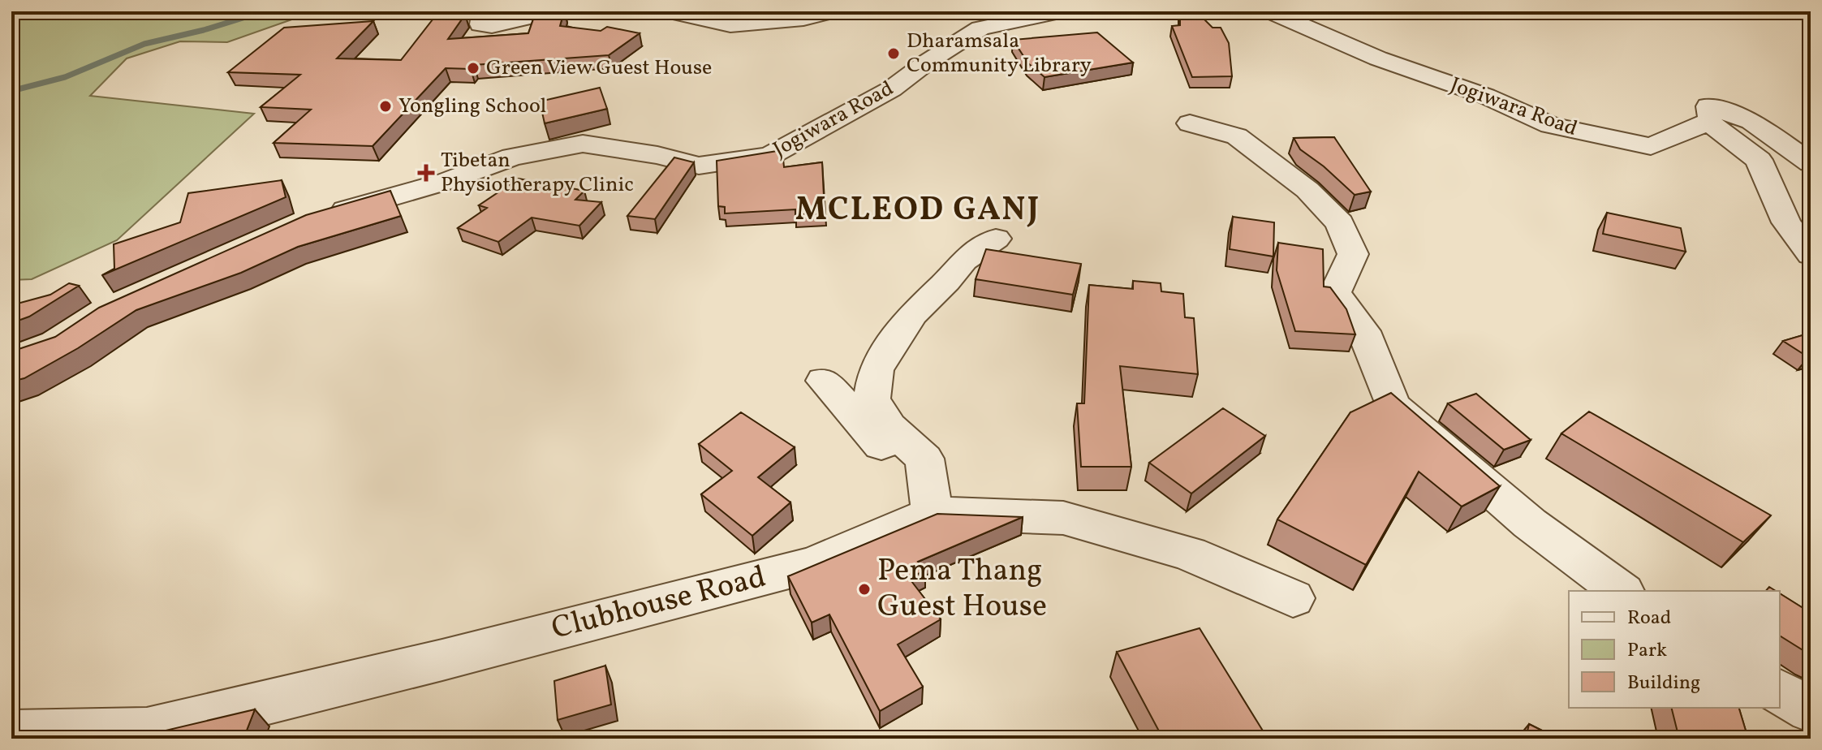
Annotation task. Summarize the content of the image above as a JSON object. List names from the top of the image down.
{
  "streets": {
    "street": ["Jogiwara Road", "Clubhouse Road"]
  },
  "districts": ["MCLEOD GANJ"],
  "places": {
    "other": [
      "Dharamsala Community Library",
      "Green View Guest House",
      "Yongling School",
      "Pema Thang Guest House"
    ],
    "health": ["Tibetan Physiotherapy Clinic"]
  },
  "legend": ["Road", "Park", "Building"]
}
